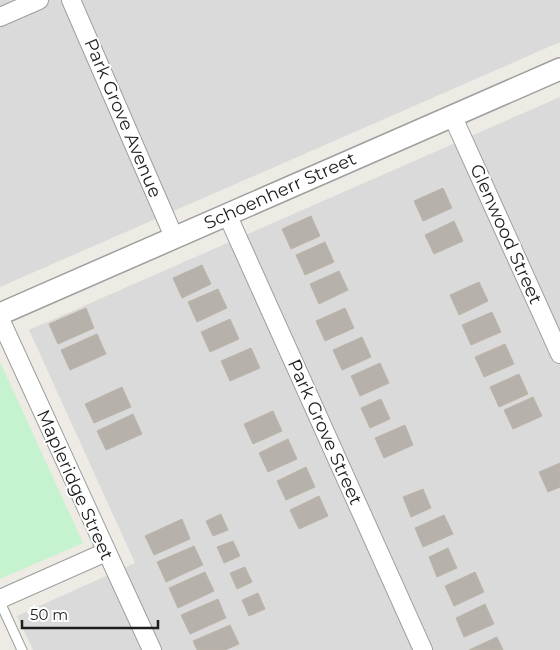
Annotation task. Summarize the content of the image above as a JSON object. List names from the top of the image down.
{
  "streets": {
    "street": [
      "Park Grove Avenue",
      "Schoenherr Street",
      "Glenwood Street",
      "Park Grove Street",
      "Mapleridge Street"
    ]
  },
  "crossings": [
    ["Park Grove Avenue", "Schoenherr Street"],
    ["Schoenherr Street", "Glenwood Street"],
    ["Schoenherr Street", "Park Grove Street"]
  ],
  "scale_bar": "50 m"
}
